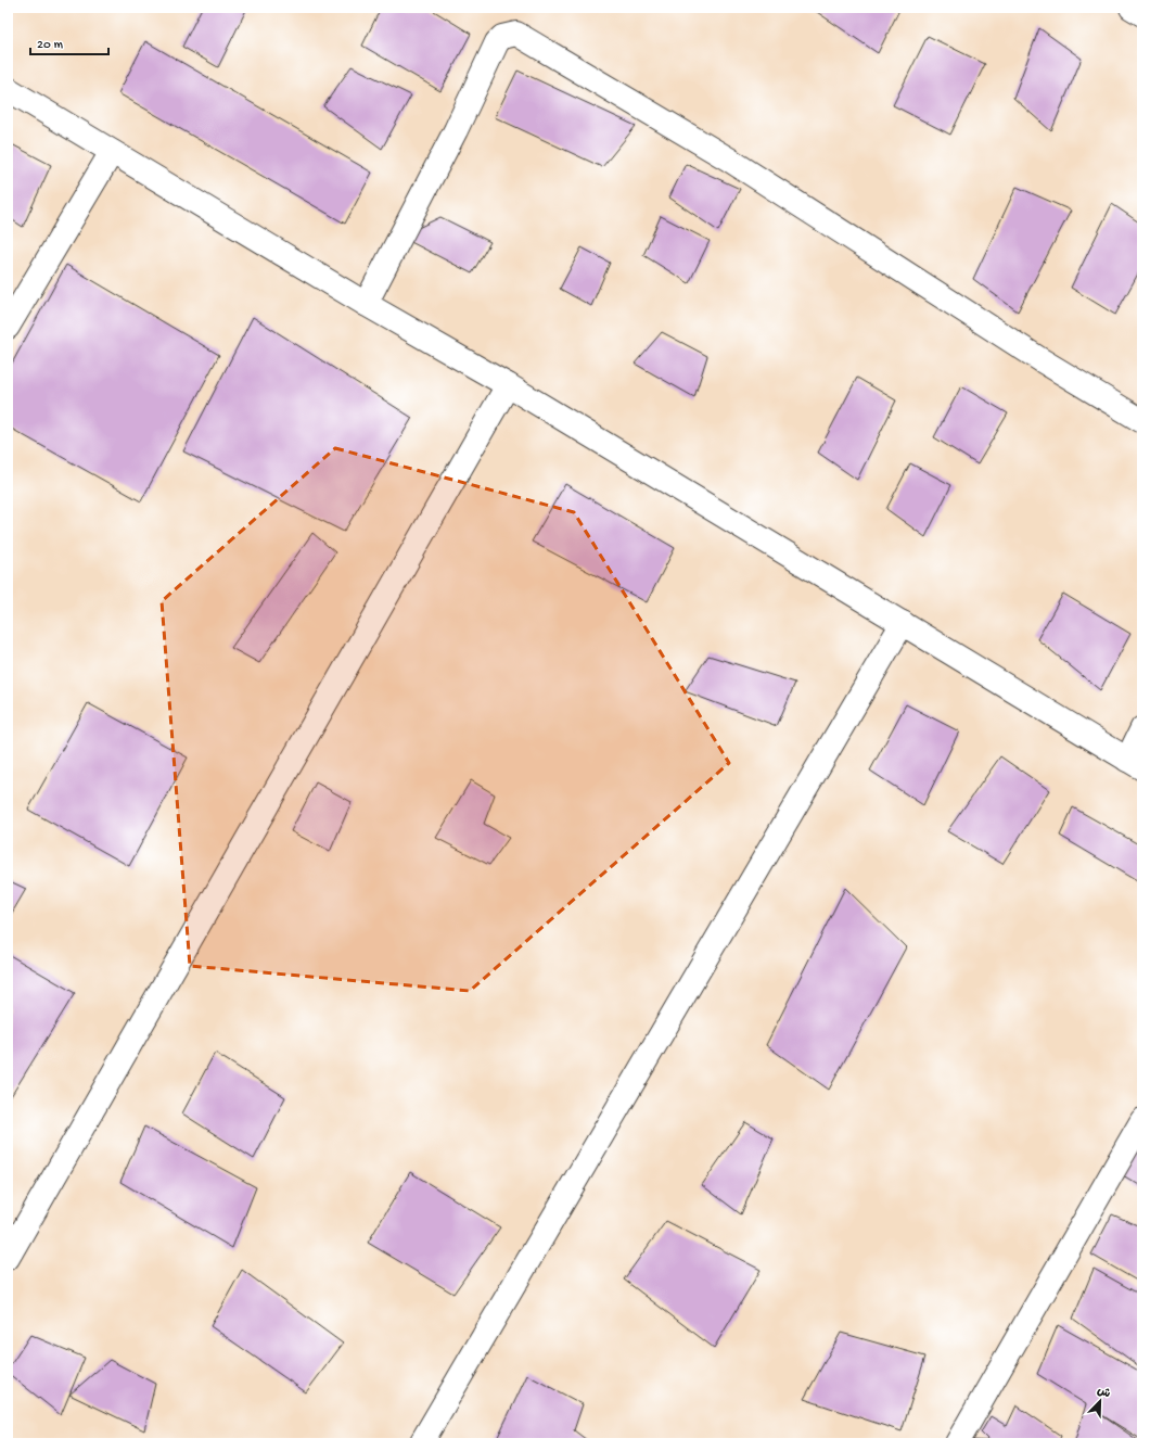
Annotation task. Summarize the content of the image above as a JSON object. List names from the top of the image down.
{
  "scale_bar": "20 m",
  "north": "top right"
}
